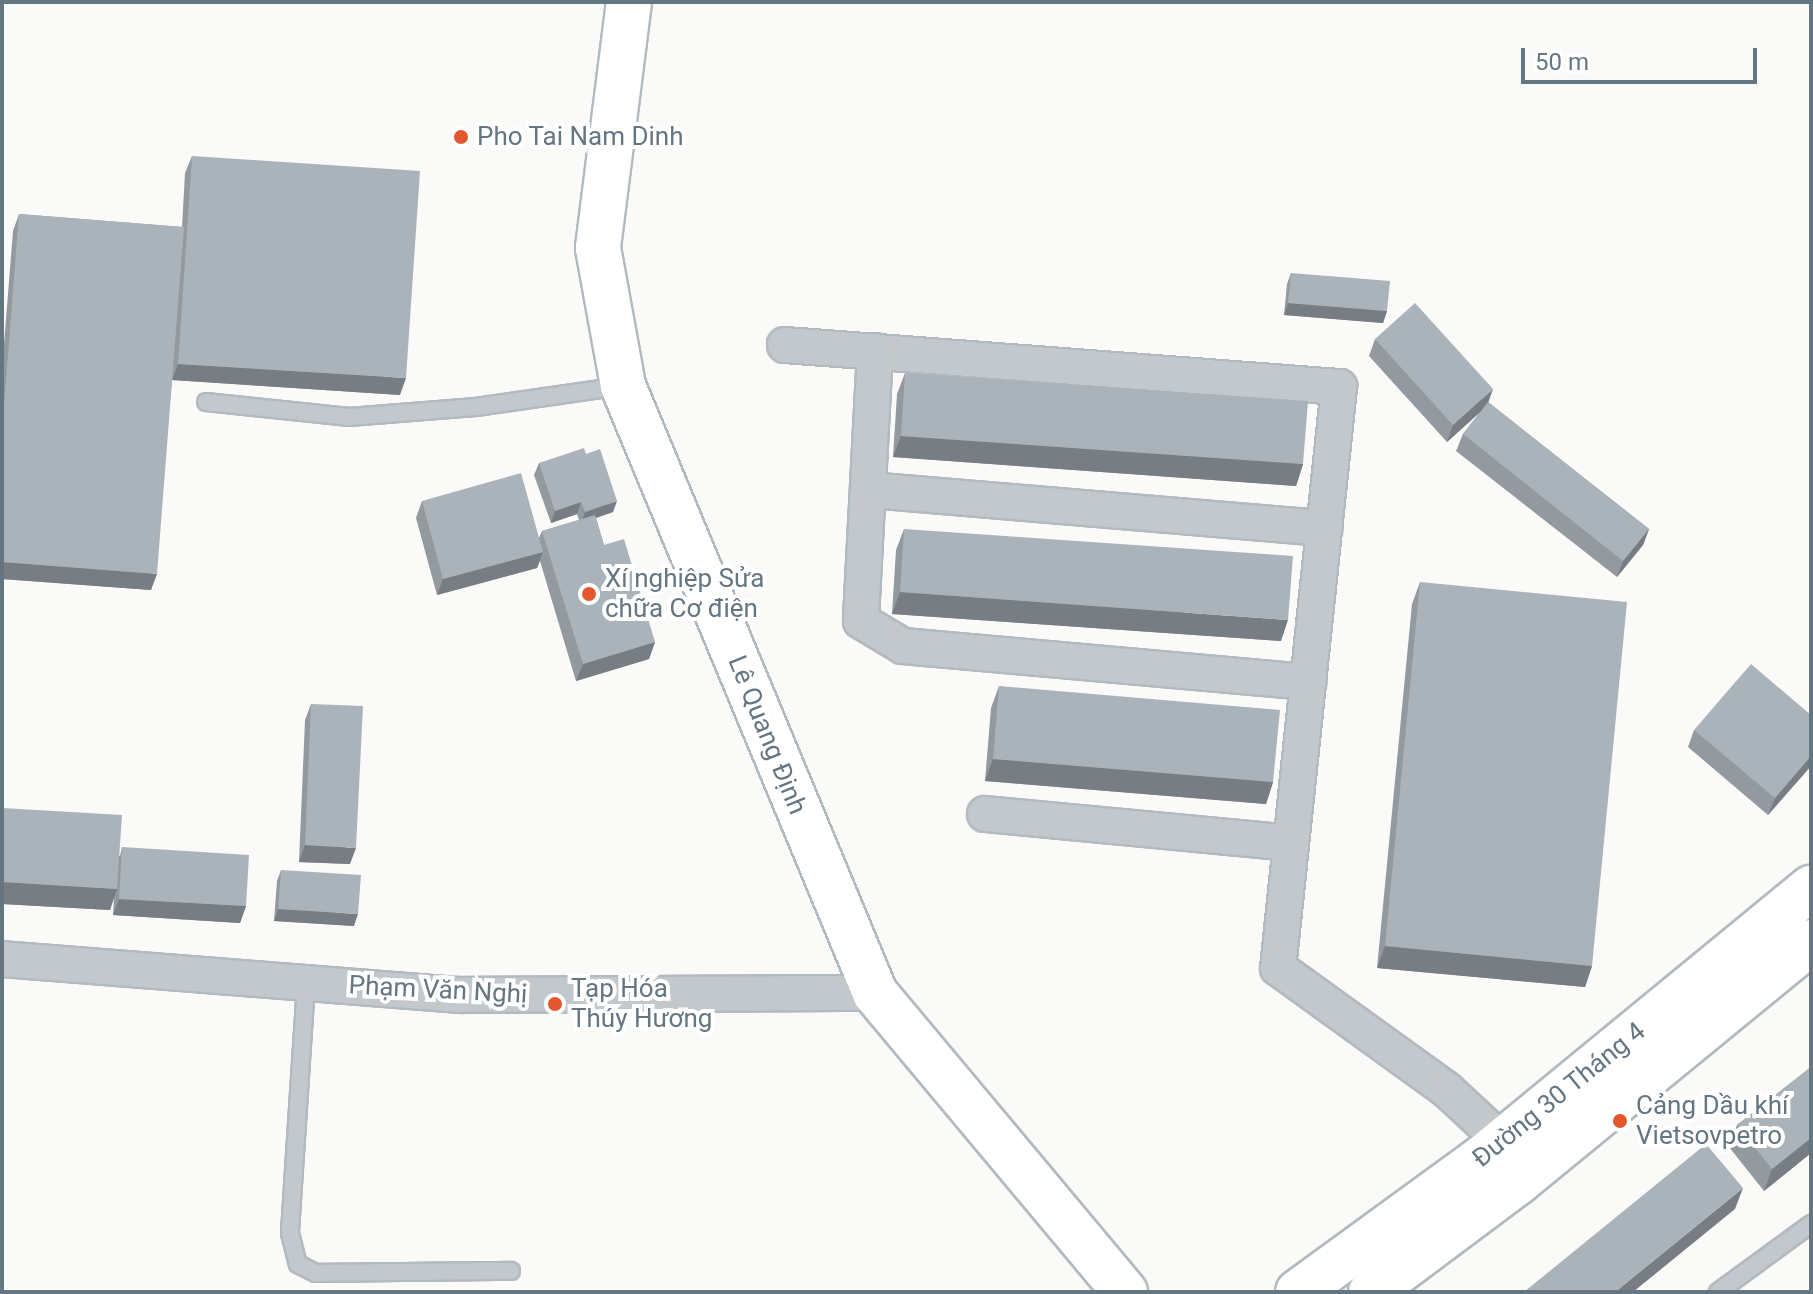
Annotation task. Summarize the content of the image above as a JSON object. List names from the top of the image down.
{
  "streets": {
    "main road": ["Lê Quang Định", "Đường 30 Tháng 4"],
    "street": ["Phạm Văn Nghị"]
  },
  "crossings": [
    ["Lê Quang Định", "Phạm Văn Nghị"]
  ],
  "places": [
    "Pho Tai Nam Dinh",
    "Xí nghiệp Sửa chữa Cơ điện",
    "Tạp Hóa Thúy Hương",
    "Cảng Dầu khí Vietsovpetro"
  ],
  "scale_bar": "50 m"
}
